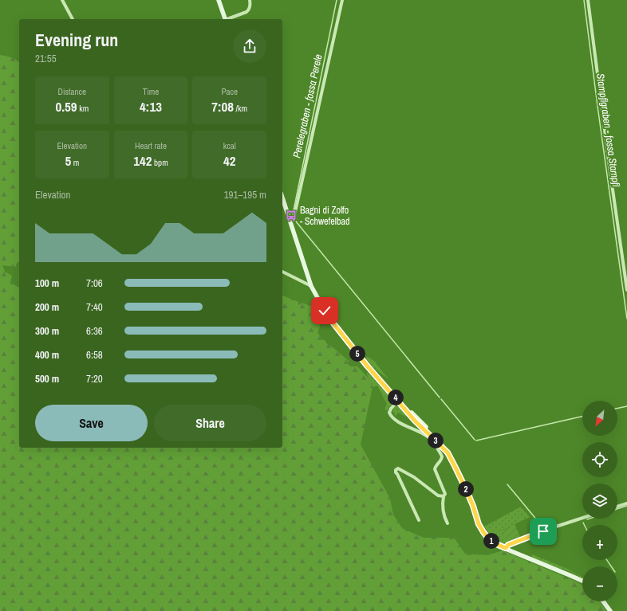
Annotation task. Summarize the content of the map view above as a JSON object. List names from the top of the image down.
{
  "water": ["Perelegraben - fossa Perele", "Stampflgraben - fossa Stampfl"],
  "places": {
    "bus stop": ["Bagni di Zolfo - Schwefelbad"]
  },
  "north": "bottom left",
  "page": {
    "heading": ["Evening run", "21:55"],
    "stats": [
      ["Distance", "0.59 km"],
      ["Time", "4:13"],
      ["Pace", "7:08 /km"],
      ["Elevation", "5 m"],
      ["Heart rate", "142 bpm"],
      ["kcal", "42"]
    ],
    "chart": ["Elevation", "191–195 m"],
    "list": [
      {
        "name": "100 m",
        "note": "7:06"
      },
      {
        "name": "200 m",
        "note": "7:40"
      },
      {
        "name": "300 m",
        "note": "6:36"
      },
      {
        "name": "400 m",
        "note": "6:58"
      },
      {
        "name": "500 m",
        "note": "7:20"
      }
    ],
    "pins": [
      "5",
      "4",
      "3",
      "2",
      "1"
    ],
    "buttons": ["Save", "Share"],
    "map_buttons": ["+", "−"]
  }
}
